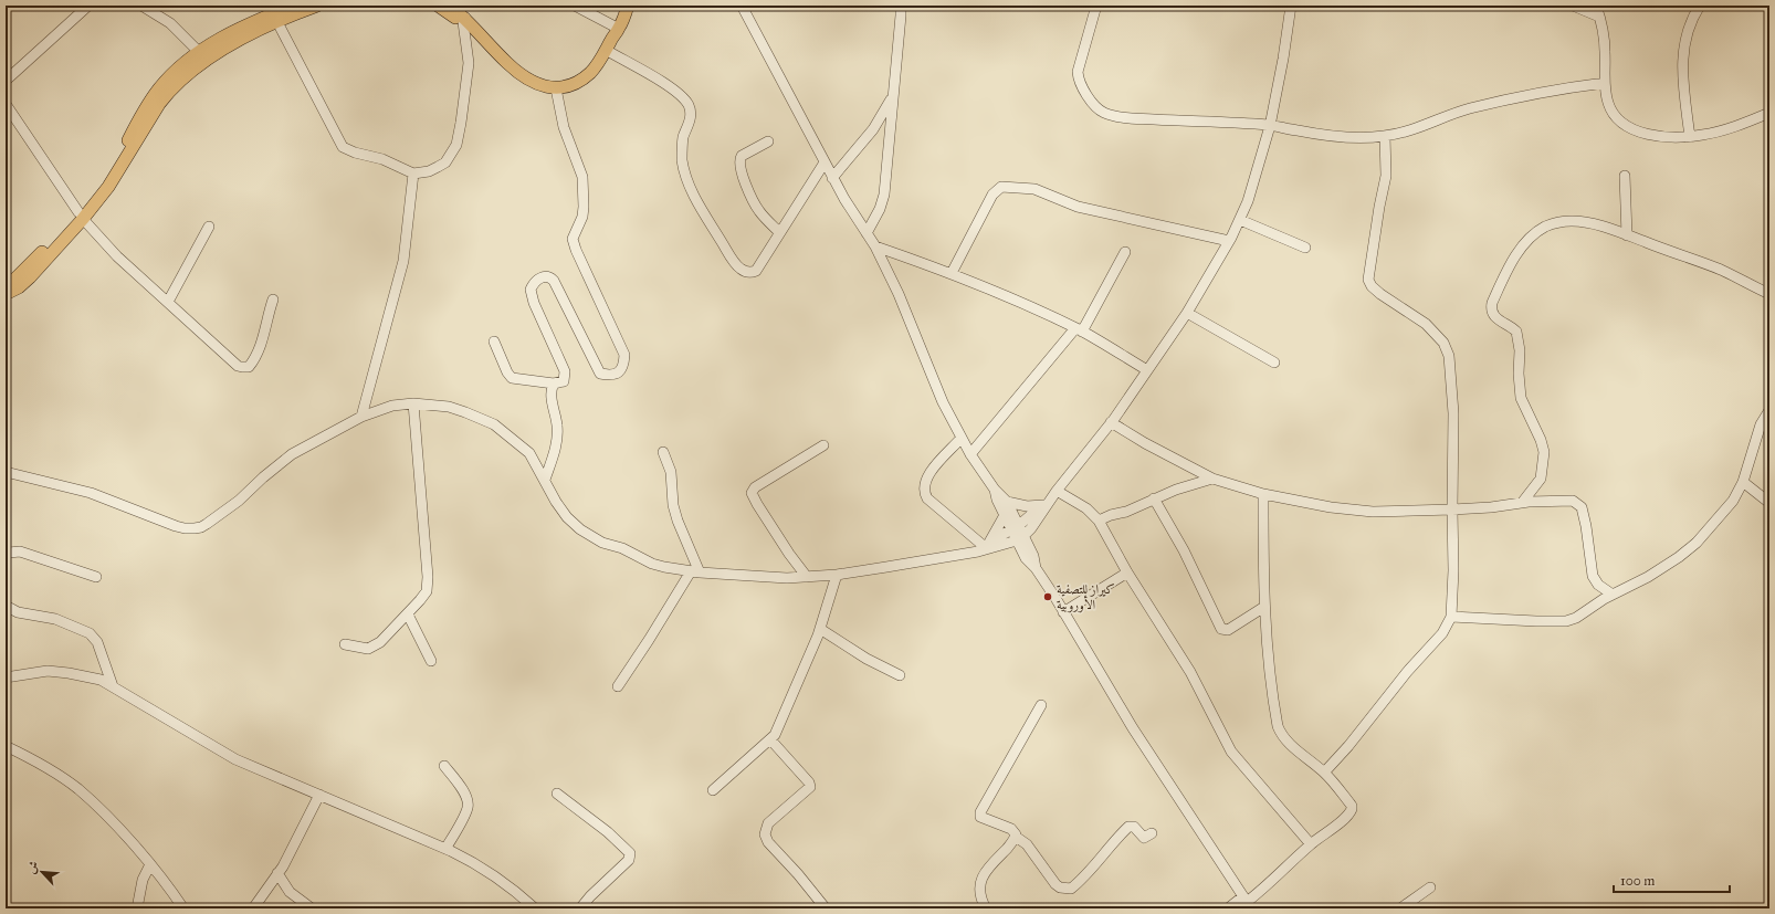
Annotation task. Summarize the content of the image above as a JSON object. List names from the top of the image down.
{
  "places": ["كيراز للتصفية الأوروبية"],
  "scale_bar": "100 m",
  "north": "top left"
}
